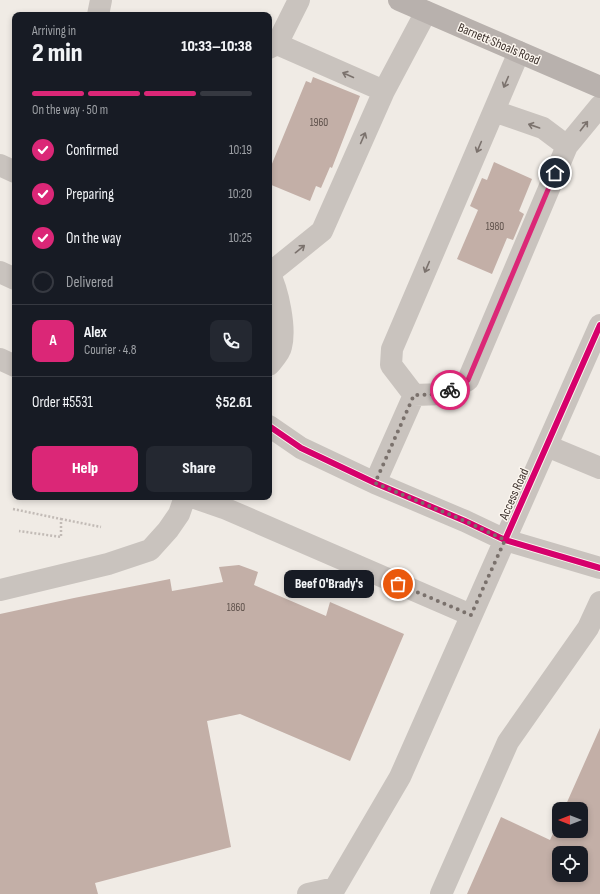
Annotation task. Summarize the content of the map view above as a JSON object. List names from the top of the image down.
{
  "streets": {
    "main road": ["Barnett Shoals Road"],
    "street": ["Access Road"]
  },
  "places": ["Beef O'Brady's"],
  "house_numbers": ["1960", "1980", "1860"],
  "north": "left",
  "page": {
    "heading": ["2 min", "Arriving in", "10:33–10:38"],
    "panel": [
      "Alex",
      "Courier · 4.8",
      "Order #5531",
      "$52.61"
    ],
    "bar": "On the way · 50 m",
    "list": [
      ["Confirmed", "10:19"],
      ["Preparing", "10:20"],
      ["On the way", "10:25"],
      "Delivered"
    ],
    "round": "A",
    "buttons": ["Help", "Share"],
    "bubble": "Beef O'Brady's"
  }
}
